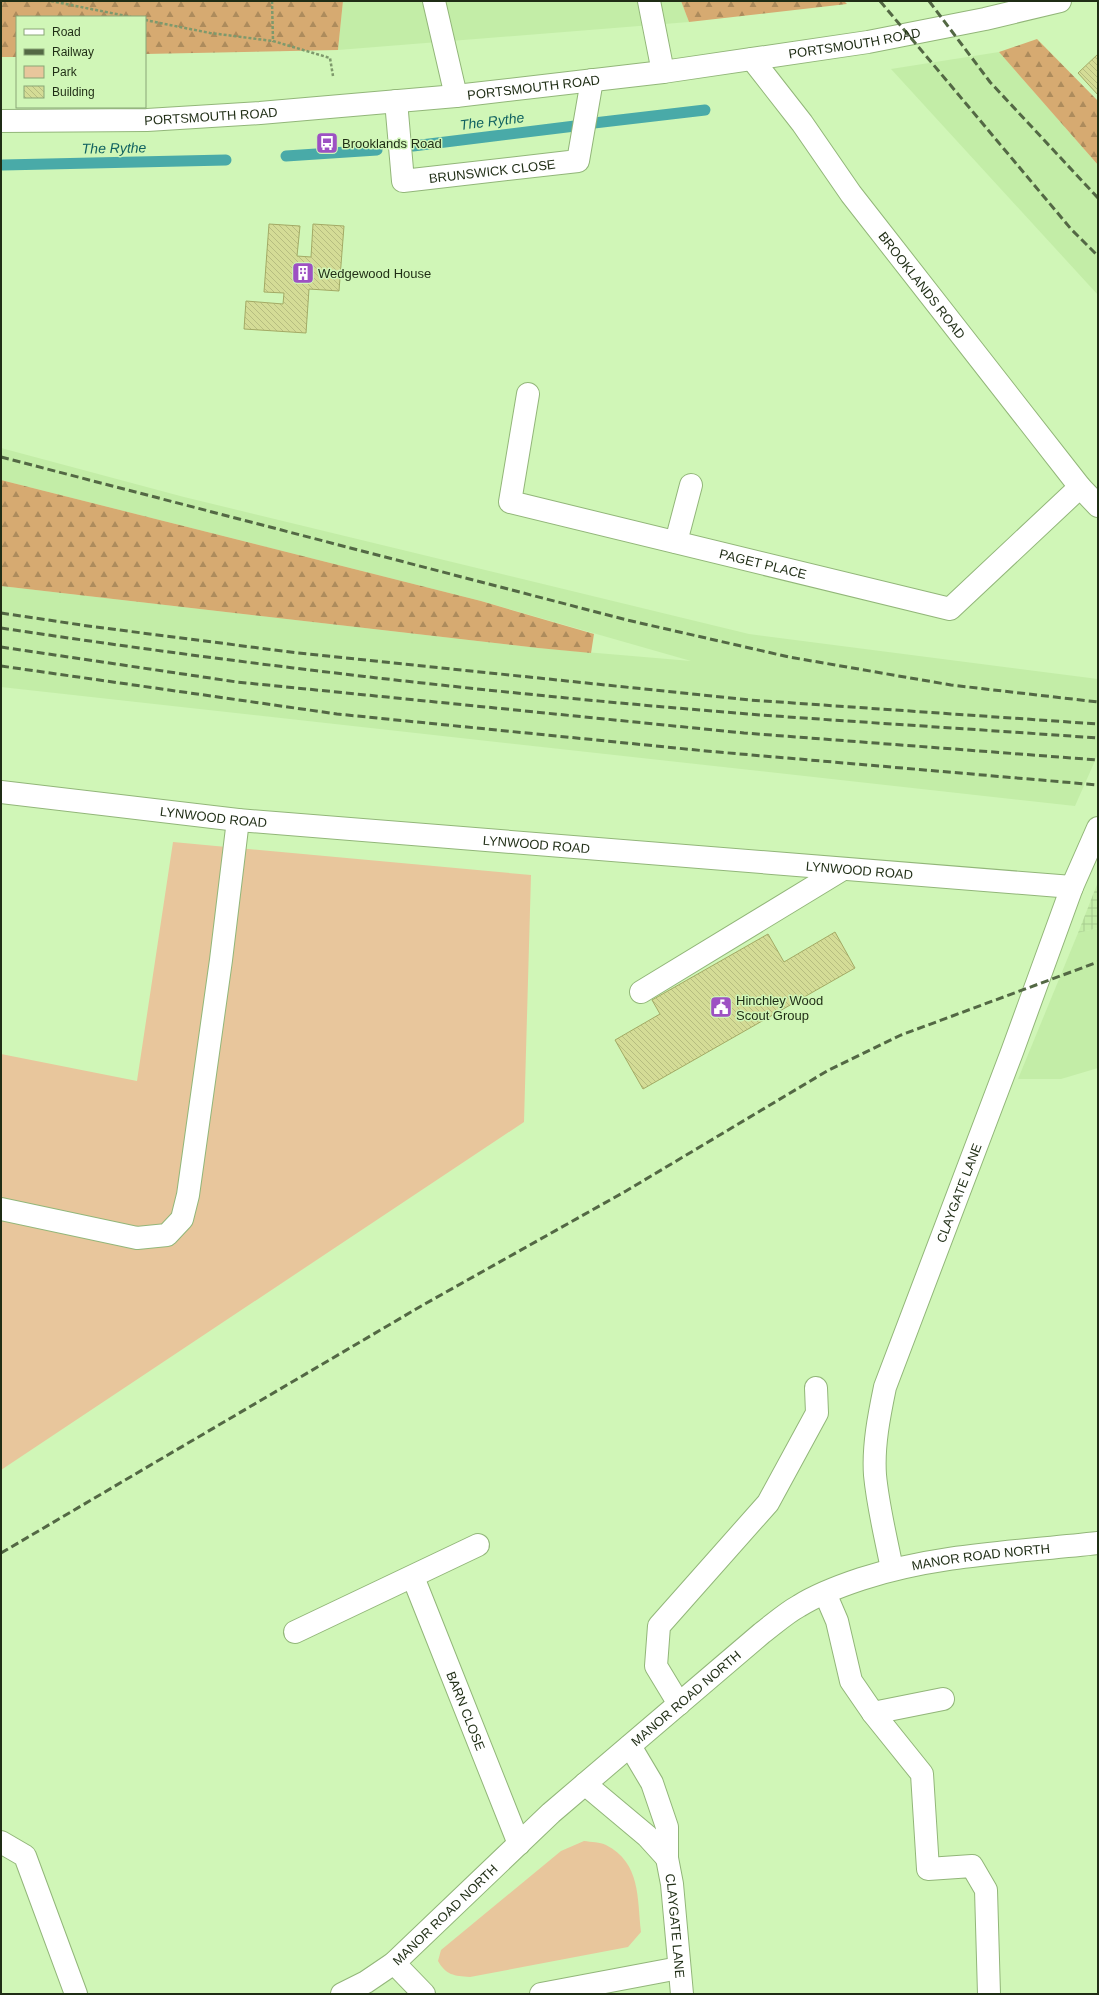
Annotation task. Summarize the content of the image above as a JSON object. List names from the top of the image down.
{
  "streets": {
    "street": [
      "PORTSMOUTH ROAD",
      "BRUNSWICK CLOSE",
      "BROOKLANDS ROAD",
      "PAGET PLACE",
      "LYNWOOD ROAD",
      "CLAYGATE LANE",
      "MANOR ROAD NORTH",
      "BARN CLOSE"
    ]
  },
  "crossings": [
    ["PORTSMOUTH ROAD", "BRUNSWICK CLOSE"],
    ["PORTSMOUTH ROAD", "BROOKLANDS ROAD"],
    ["BROOKLANDS ROAD", "PAGET PLACE"],
    ["LYNWOOD ROAD", "CLAYGATE LANE"],
    ["CLAYGATE LANE", "MANOR ROAD NORTH"],
    ["MANOR ROAD NORTH", "BARN CLOSE"]
  ],
  "water": ["The Rythe"],
  "places": {
    "bus stop": ["Brooklands Road"],
    "building": ["Wedgewood House"],
    "public building": ["Hinchley Wood Scout Group"]
  },
  "legend": [
    "Road",
    "Railway",
    "Park",
    "Building"
  ]
}
